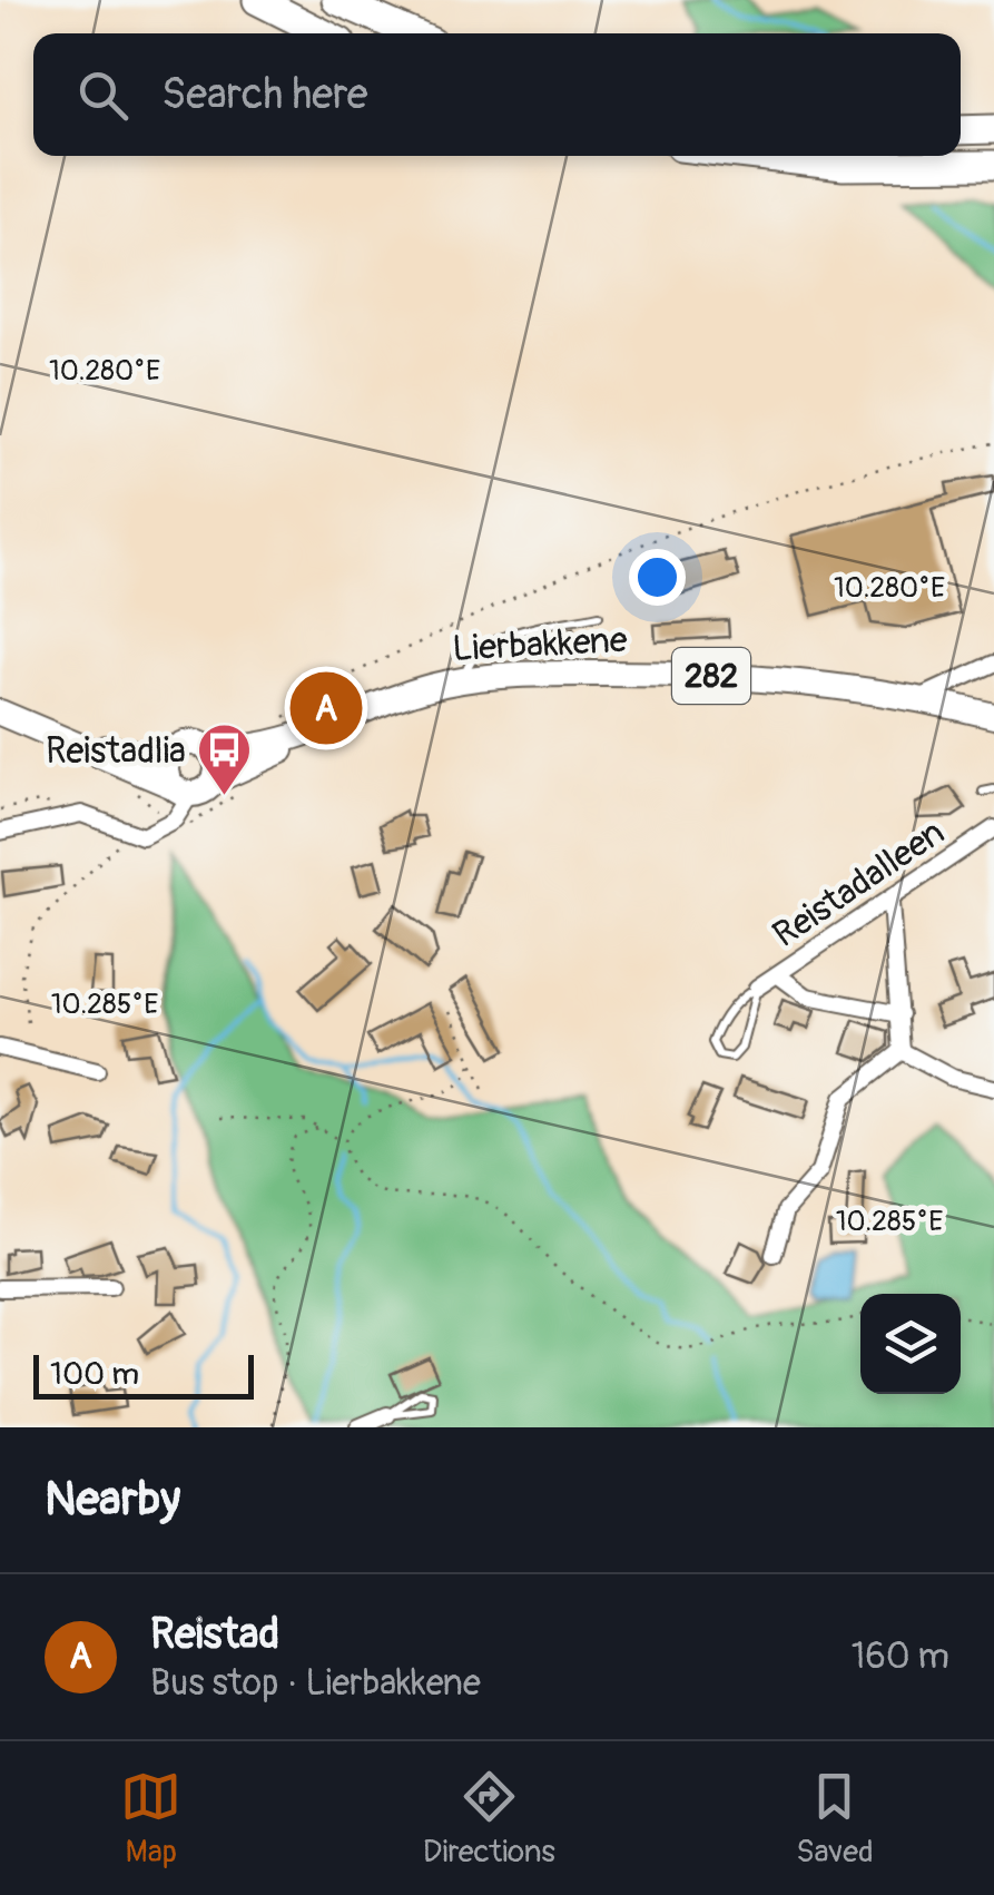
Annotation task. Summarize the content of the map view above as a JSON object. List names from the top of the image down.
{
  "streets": {
    "main road": ["Lierbakkene", "282"],
    "street": ["Reistadalleen"]
  },
  "crossings": [
    ["Lierbakkene", "282"]
  ],
  "places": {
    "bus stop": ["Reistadlia"]
  },
  "scale_bar": "100 m",
  "page": {
    "search": "Search here",
    "pins": "A",
    "scale": "100 m",
    "heading": "Nearby",
    "list": [
      {
        "mark": "A",
        "name": "Reistad",
        "note": "Bus stop · Lierbakkene",
        "value": "160 m"
      }
    ],
    "nav": ["Map", "Directions", "Saved"]
  },
  "coordinates": ["10.280°E", "10.285°E"]
}
